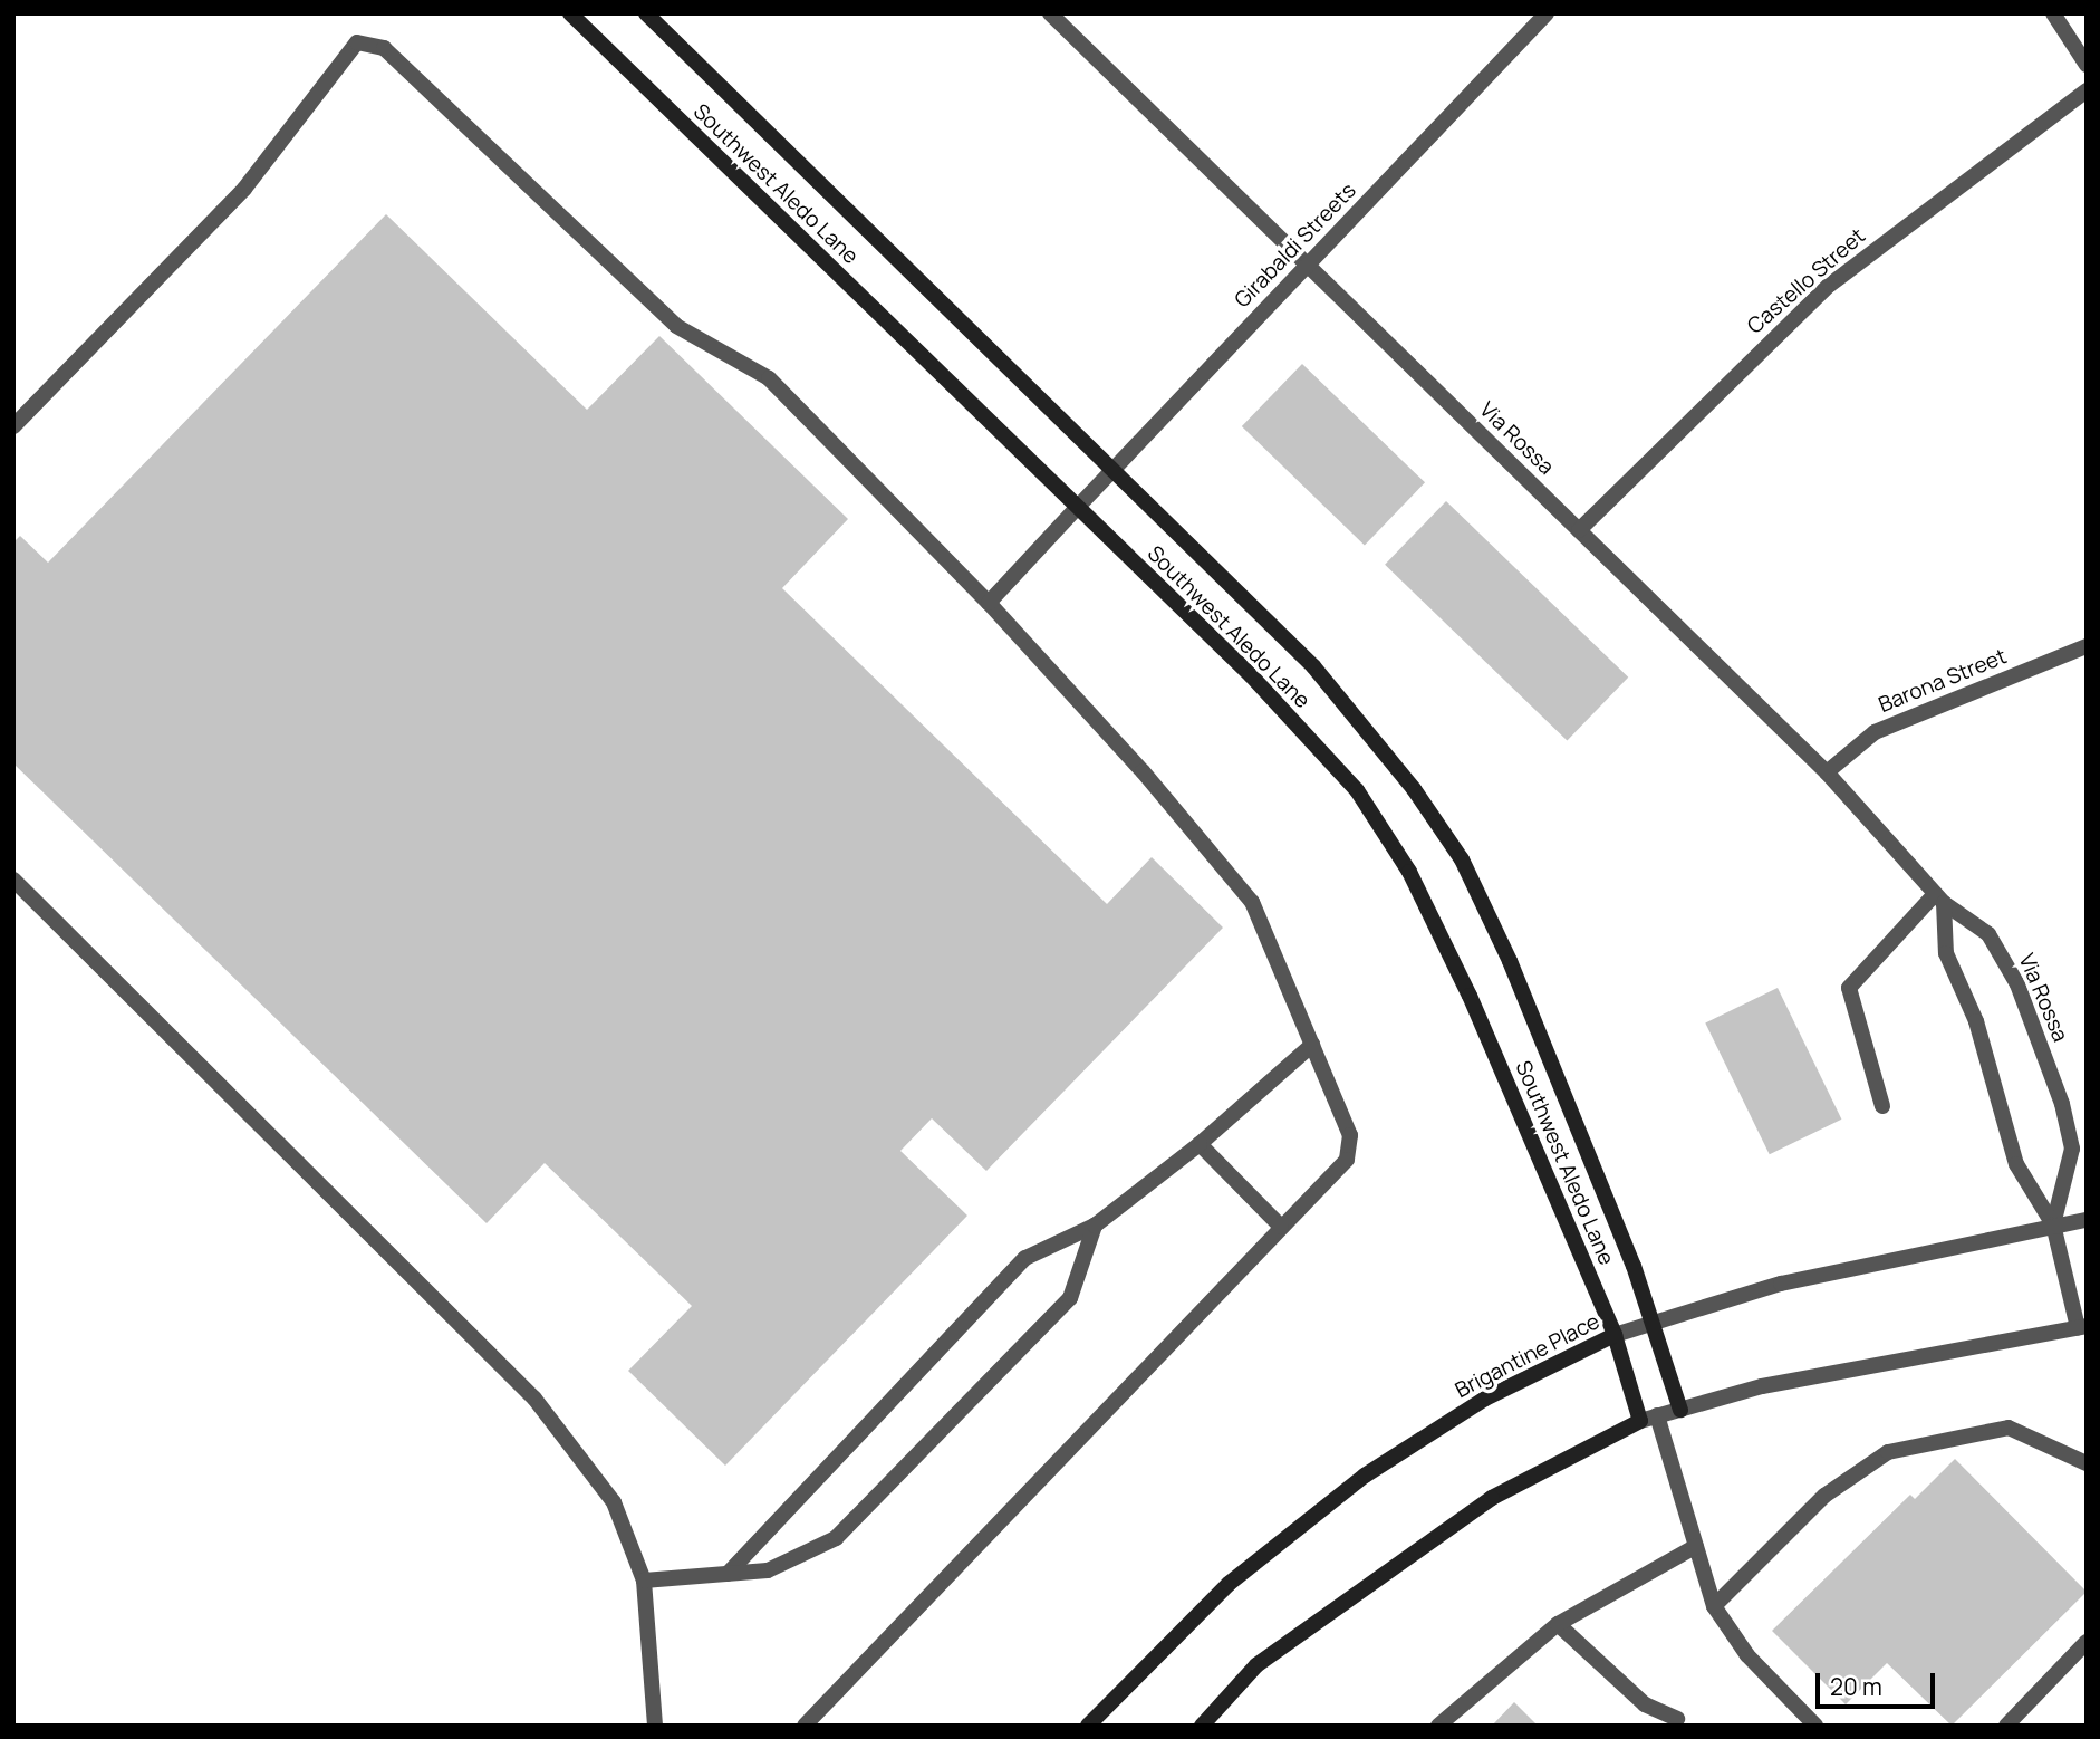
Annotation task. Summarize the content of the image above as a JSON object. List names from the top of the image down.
{
  "streets": {
    "street": [
      "Southwest Aledo Lane",
      "Girabaldi Streets",
      "Castello Street",
      "Via Rossa",
      "Barona Street",
      "Brigantine Place"
    ]
  },
  "crossings": [
    ["Southwest Aledo Lane", "Girabaldi Streets"],
    ["Southwest Aledo Lane", "Brigantine Place"],
    ["Girabaldi Streets", "Via Rossa"],
    ["Castello Street", "Via Rossa"],
    ["Via Rossa", "Barona Street"],
    ["Via Rossa", "Brigantine Place"]
  ],
  "scale_bar": "20 m"
}
